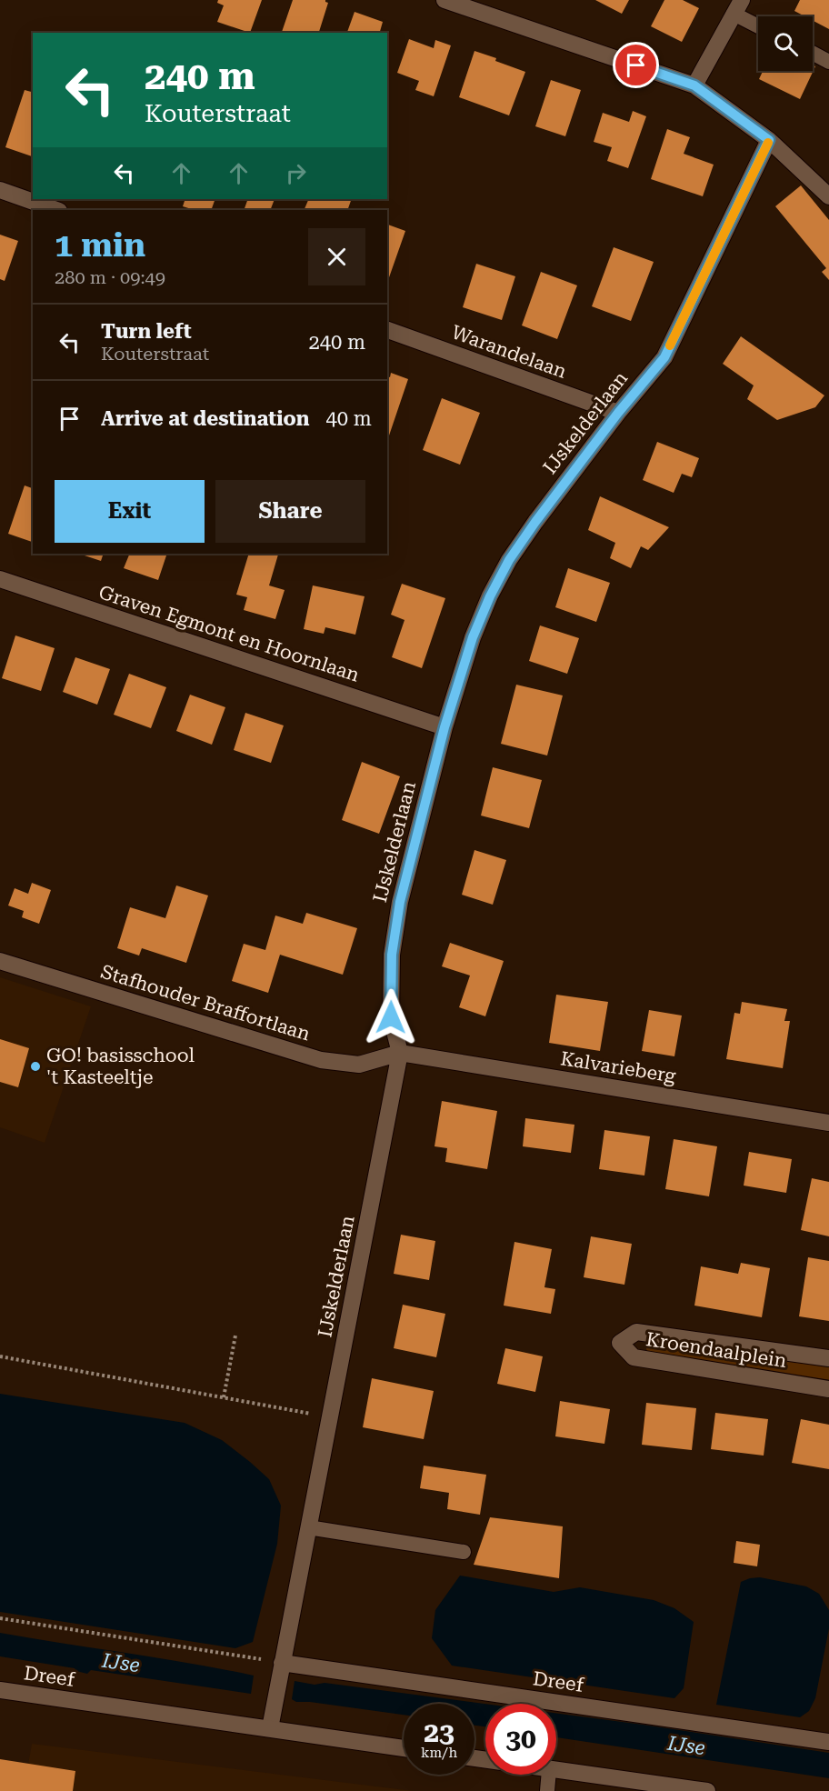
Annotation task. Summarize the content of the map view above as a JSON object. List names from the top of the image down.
{
  "streets": {
    "street": [
      "Warandelaan",
      "IJskelderlaan",
      "Graven Egmont en Hoornlaan",
      "Stafhouder Braffortlaan",
      "Kalvarieberg",
      "Kroendaalplein",
      "Dreef"
    ]
  },
  "crossings": [
    ["Warandelaan", "IJskelderlaan"],
    ["IJskelderlaan", "Graven Egmont en Hoornlaan"],
    ["IJskelderlaan", "Stafhouder Braffortlaan"],
    ["IJskelderlaan", "Kalvarieberg"],
    ["IJskelderlaan", "Dreef"],
    ["Stafhouder Braffortlaan", "Kalvarieberg"]
  ],
  "water": ["IJse"],
  "places": ["GO! basisschool 't Kasteeltje"],
  "page": {
    "turn": ["240 m", "Kouterstraat"],
    "heading": ["1 min", "280 m · 09:49"],
    "list": [
      {
        "name": "Turn left",
        "note": "Kouterstraat",
        "value": "240 m"
      },
      {
        "name": "Arrive at destination",
        "value": "40 m"
      }
    ],
    "buttons": ["Exit", "Share"],
    "speed": "23 km/h",
    "limit": "30"
  }
}
